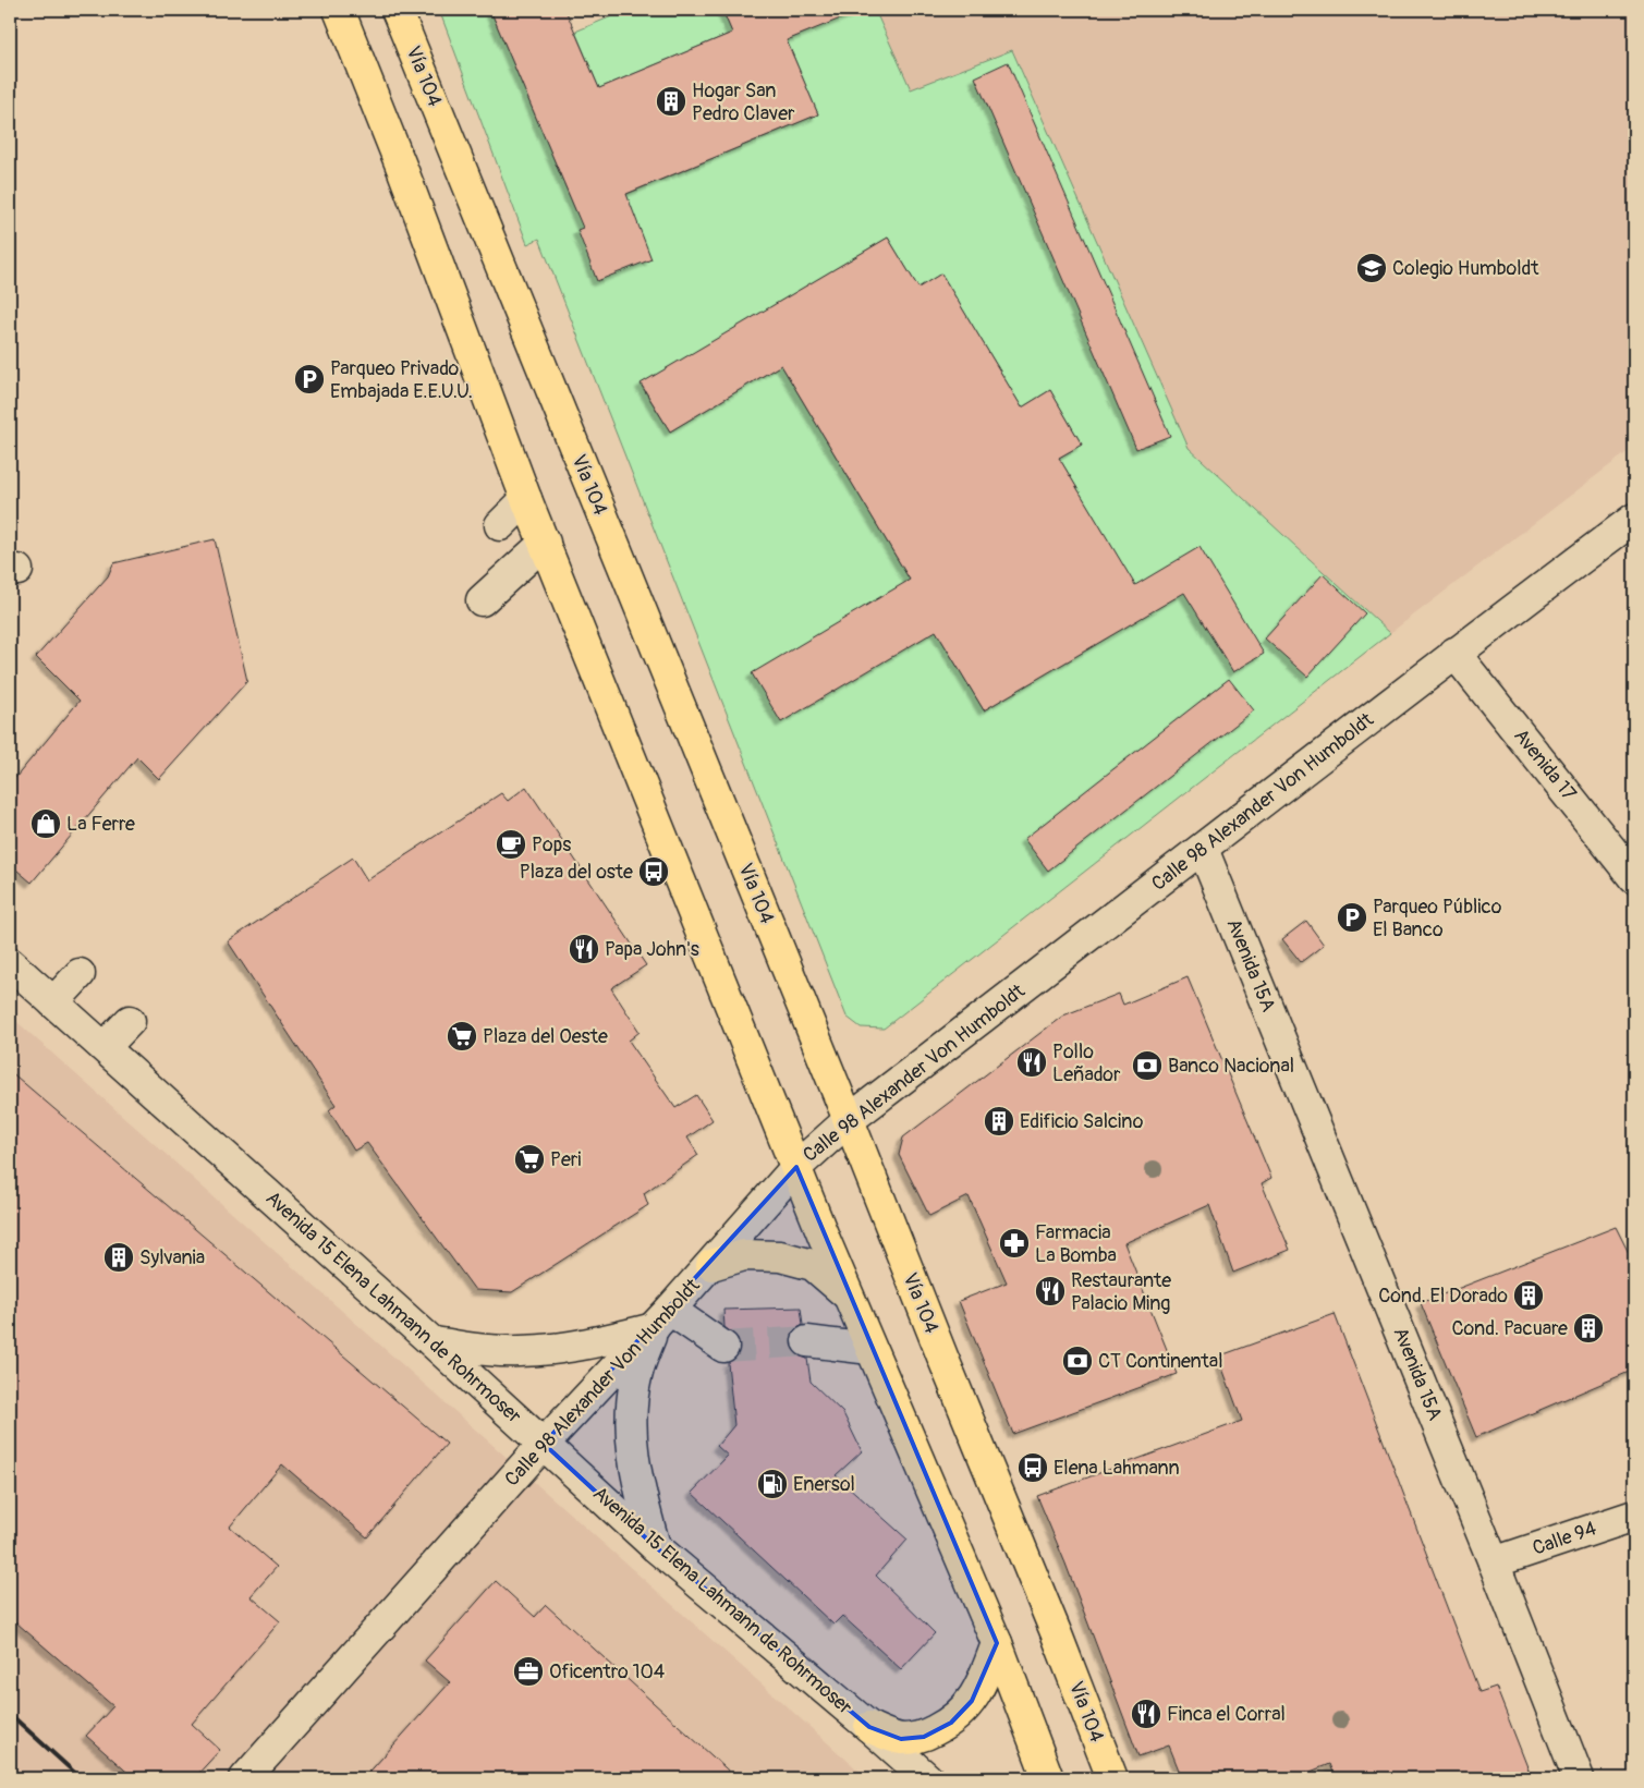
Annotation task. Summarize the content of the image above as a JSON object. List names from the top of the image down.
{
  "streets": {
    "main road": ["Vía 104"],
    "street": [
      "Avenida 17",
      "Calle 98 Alexander Von Humboldt",
      "Avenida 15A",
      "Avenida 15 Elena Lahmann de Rohrmoser",
      "Calle 94"
    ]
  },
  "crossings": [
    ["Vía 104", "Calle 98 Alexander Von Humboldt"],
    ["Avenida 17", "Calle 98 Alexander Von Humboldt"],
    ["Calle 98 Alexander Von Humboldt", "Avenida 15A"],
    ["Calle 98 Alexander Von Humboldt", "Avenida 15 Elena Lahmann de Rohrmoser"],
    ["Avenida 15A", "Calle 94"]
  ],
  "places": {
    "building": [
      "Hogar San Pedro Claver",
      "Edificio Salcino",
      "Sylvania",
      "Cond. El Dorado",
      "Cond. Pacuare"
    ],
    "school or university": ["Colegio Humboldt"],
    "parking": ["Parqueo Privado Embajada E.E.U.U.", "Parqueo Público El Banco"],
    "shop": ["La Ferre"],
    "cafe": ["Pops"],
    "bus stop": ["Plaza del oste", "Elena Lahmann"],
    "restaurant": [
      "Papa John's",
      "Pollo Leñador",
      "Restaurante Palacio Ming",
      "Finca el Corral"
    ],
    "supermarket": ["Plaza del Oeste", "Peri"],
    "bank": ["Banco Nacional", "CT Continental"],
    "pharmacy": ["Farmacia La Bomba"],
    "fuel station": ["Enersol"],
    "office": ["Oficentro 104"]
  }
}
